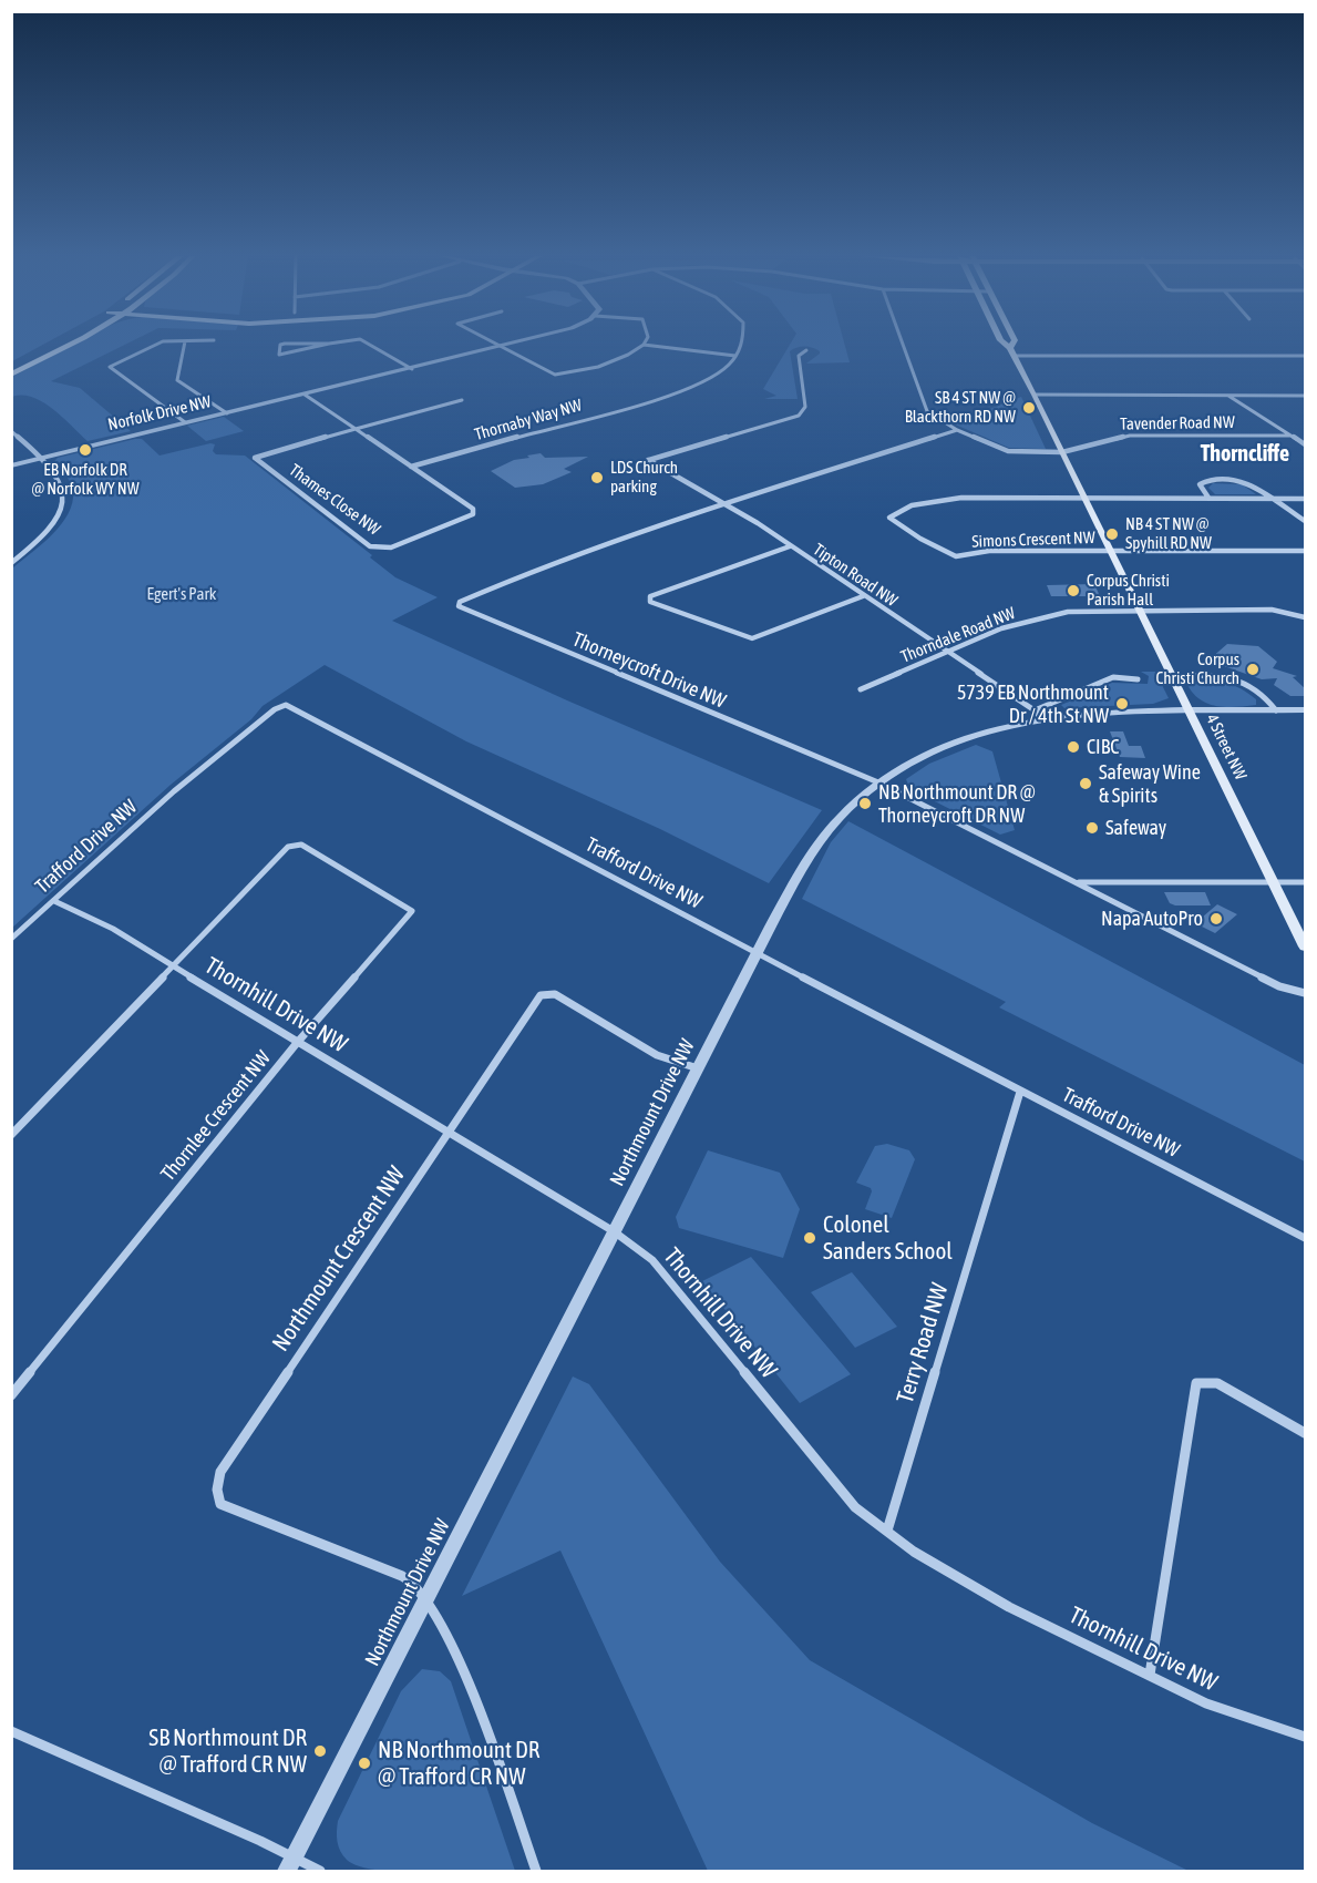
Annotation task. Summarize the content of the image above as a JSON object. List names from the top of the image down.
{
  "streets": {
    "main road": ["4 Street NW"],
    "street": [
      "Norfolk Drive NW",
      "Thornaby Way NW",
      "Tavender Road NW",
      "Thames Close NW",
      "Simons Crescent NW",
      "Tipton Road NW",
      "Thorndale Road NW",
      "Thorneycroft Drive NW",
      "Trafford Drive NW",
      "Thornhill Drive NW",
      "Northmount Drive NW",
      "Thornlee Crescent NW",
      "Northmount Crescent NW",
      "Terry Road NW"
    ]
  },
  "crossings": [
    ["Norfolk Drive NW", "Thames Close NW"],
    ["Thornaby Way NW", "Thames Close NW"],
    ["Tavender Road NW", "Thorneycroft Drive NW"],
    ["Tavender Road NW", "4 Street NW"],
    ["Simons Crescent NW", "4 Street NW"],
    ["Tipton Road NW", "Thorndale Road NW"],
    ["Tipton Road NW", "Thorneycroft Drive NW"],
    ["Tipton Road NW", "Northmount Drive NW"],
    ["Thorndale Road NW", "4 Street NW"],
    ["Thorneycroft Drive NW", "Northmount Drive NW"],
    ["4 Street NW", "Northmount Drive NW"],
    ["Trafford Drive NW", "Thornhill Drive NW"],
    ["Trafford Drive NW", "Northmount Drive NW"],
    ["Trafford Drive NW", "Terry Road NW"],
    ["Thornhill Drive NW", "Northmount Drive NW"],
    ["Thornhill Drive NW", "Thornlee Crescent NW"],
    ["Thornhill Drive NW", "Northmount Crescent NW"],
    ["Thornhill Drive NW", "Terry Road NW"],
    ["Northmount Drive NW", "Northmount Crescent NW"]
  ],
  "districts": ["Thorncliffe"],
  "parks": ["Egert's Park"],
  "places": [
    "SB 4 ST NW @ Blackthorn RD NW",
    "EB Norfolk DR @ Norfolk WY NW",
    "LDS Church parking",
    "NB 4 ST NW @ Spyhill RD NW",
    "Corpus Christi Parish Hall",
    "Corpus Christi Church",
    "5739 EB Northmount Dr / 4th St NW",
    "CIBC",
    "Safeway Wine & Spirits",
    "NB Northmount DR @ Thorneycroft DR NW",
    "Safeway",
    "Napa AutoPro",
    "Colonel Sanders School",
    "SB Northmount DR @ Trafford CR NW",
    "NB Northmount DR @ Trafford CR NW"
  ]
}
